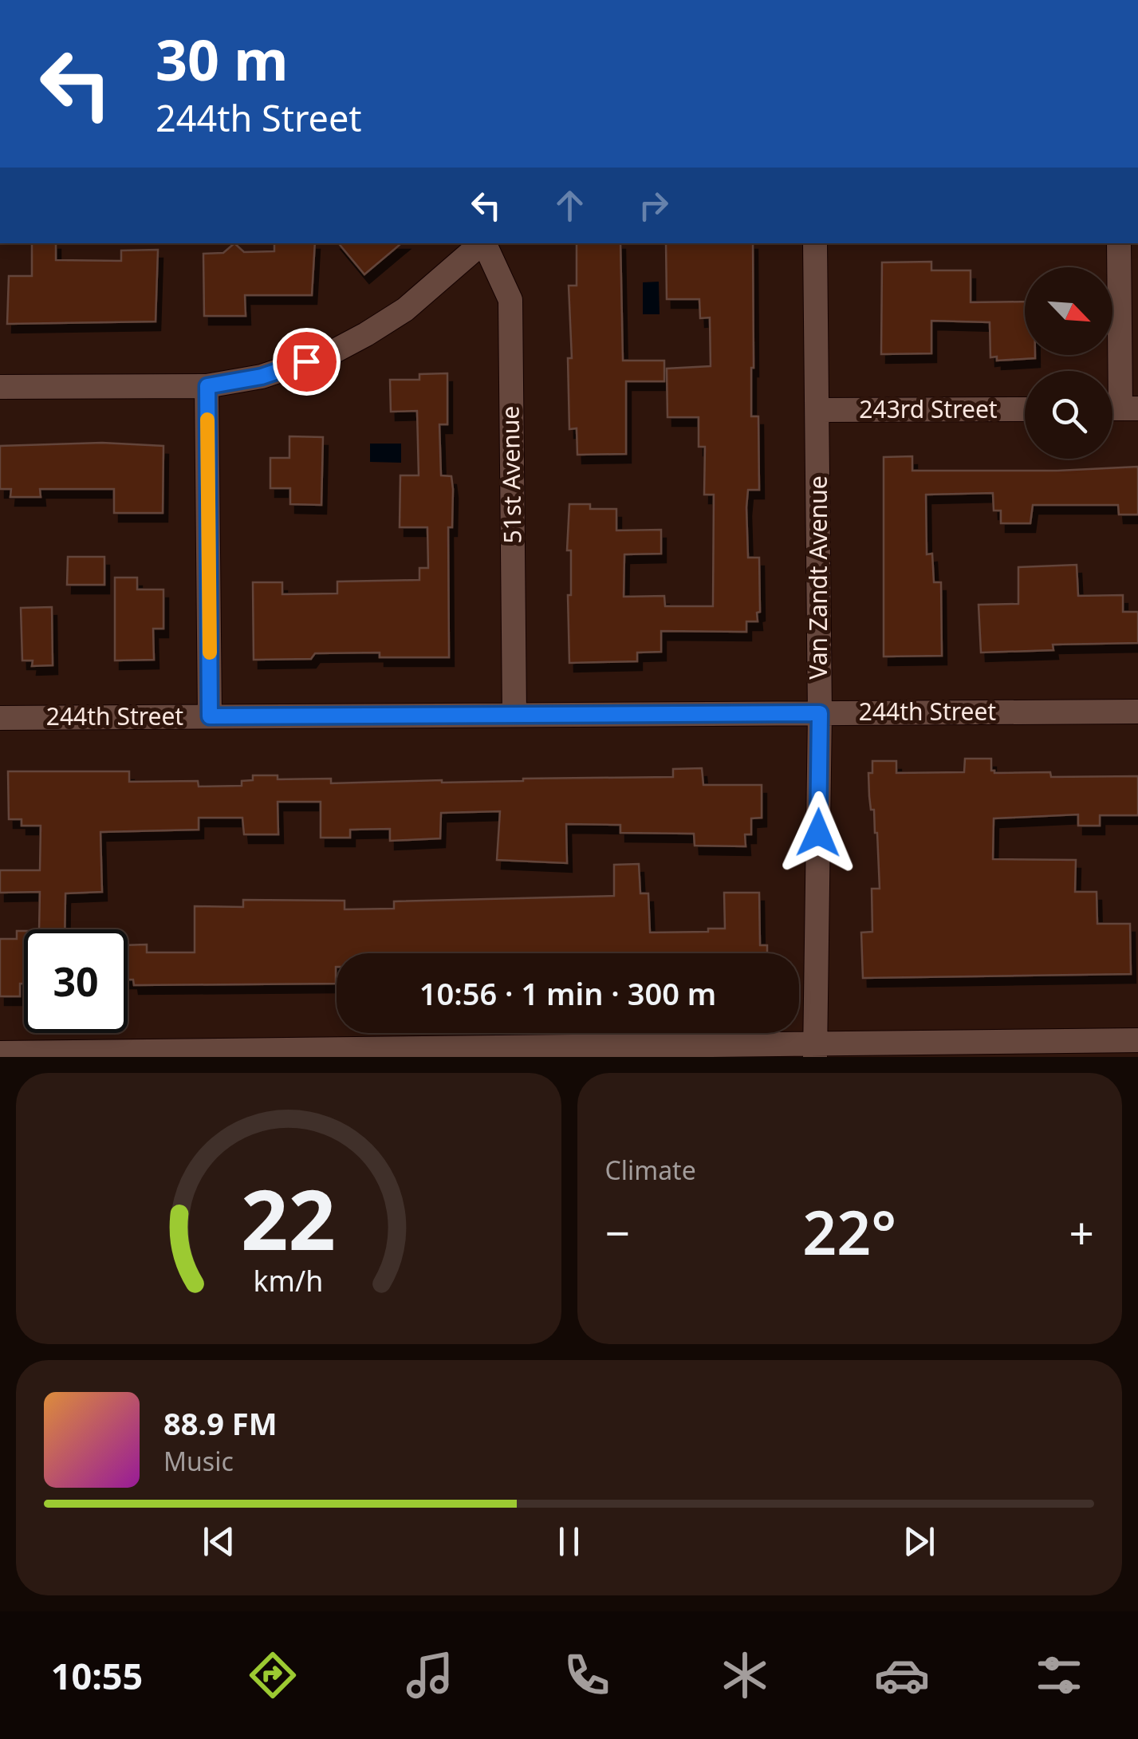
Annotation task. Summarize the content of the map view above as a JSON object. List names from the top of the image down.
{
  "streets": {
    "street": [
      "243rd Street",
      "51st Avenue",
      "Van Zandt Avenue",
      "244th Street"
    ]
  },
  "crossings": [
    ["243rd Street", "Van Zandt Avenue"],
    ["51st Avenue", "244th Street"],
    ["Van Zandt Avenue", "244th Street"]
  ],
  "north": "bottom right",
  "page": {
    "turn": ["30 m", "244th Street"],
    "limit": "30",
    "trip": "10:56 · 1 min · 300 m",
    "tile": "Climate",
    "heat": ["−", "22°", "+"],
    "song": ["88.9 FM", "Music"],
    "tabs": "10:55",
    "gauge": ["22", "km/h"]
  }
}
